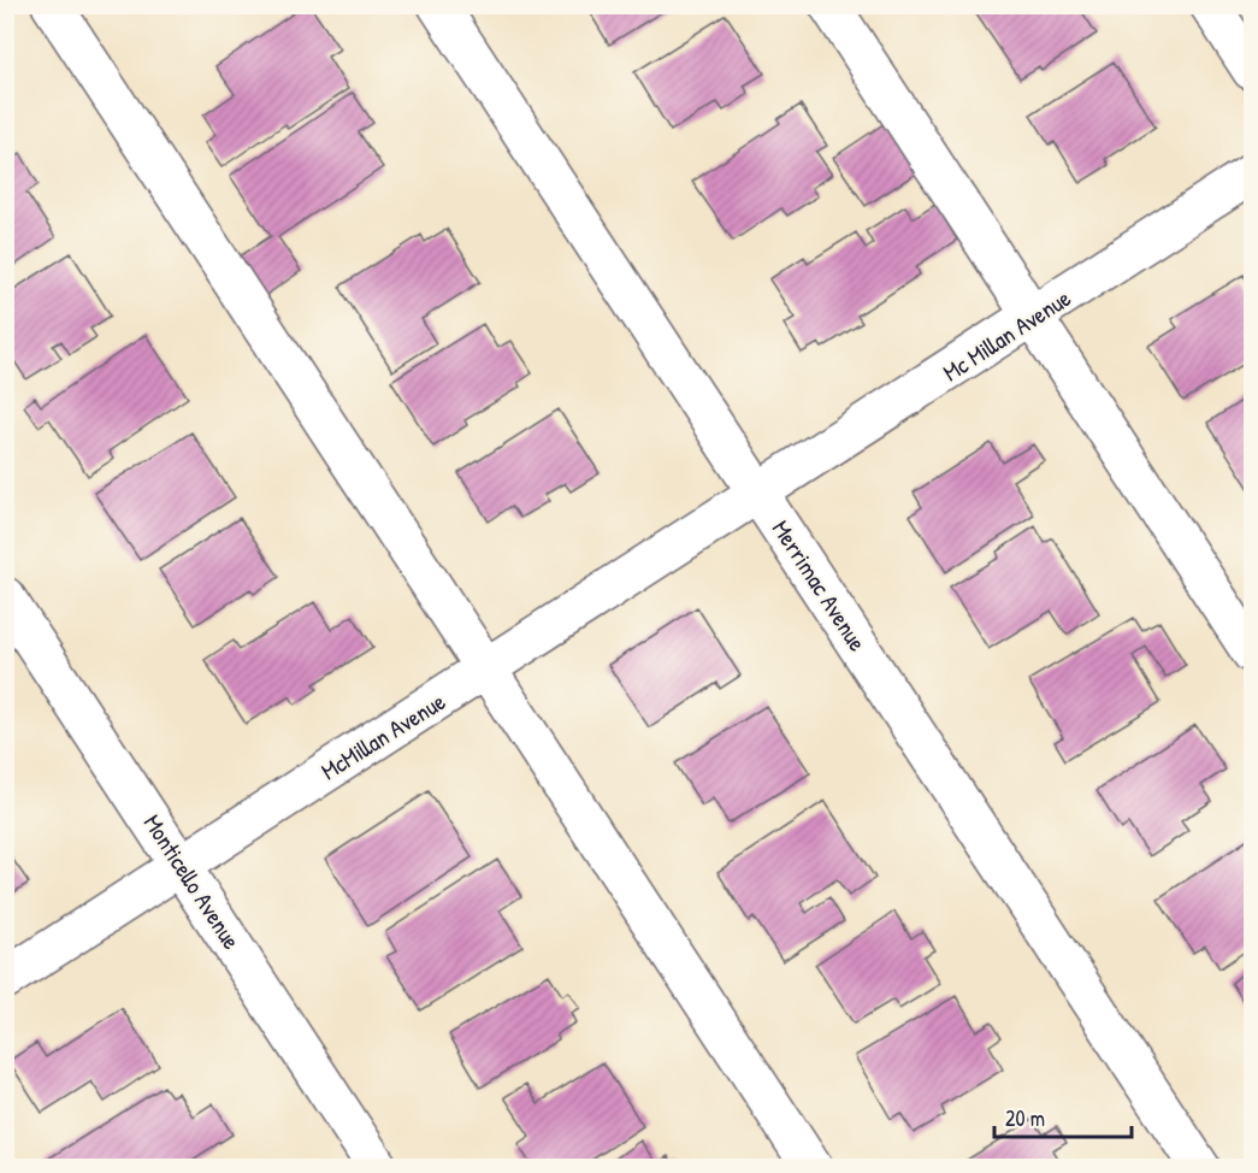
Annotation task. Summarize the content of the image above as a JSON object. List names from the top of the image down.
{
  "streets": {
    "street": [
      "Mc Millan Avenue",
      "Merrimac Avenue",
      "McMillan Avenue",
      "Monticello Avenue"
    ]
  },
  "crossings": [
    ["Mc Millan Avenue", "Merrimac Avenue"],
    ["Mc Millan Avenue", "McMillan Avenue"],
    ["Merrimac Avenue", "McMillan Avenue"],
    ["McMillan Avenue", "Monticello Avenue"]
  ],
  "scale_bar": "20 m"
}
